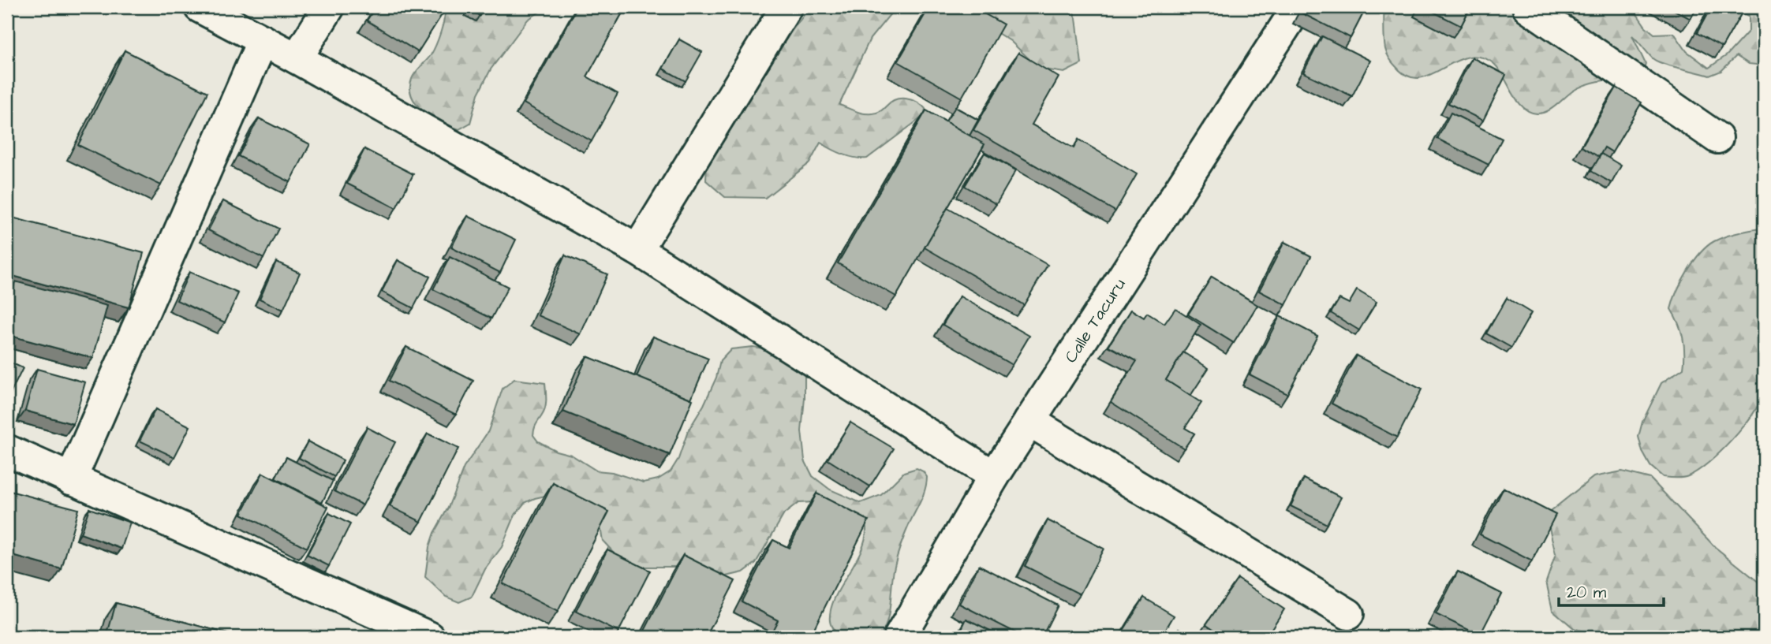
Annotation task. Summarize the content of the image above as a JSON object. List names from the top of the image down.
{
  "streets": {
    "street": ["Calle Tacuru"]
  },
  "scale_bar": "20 m"
}
